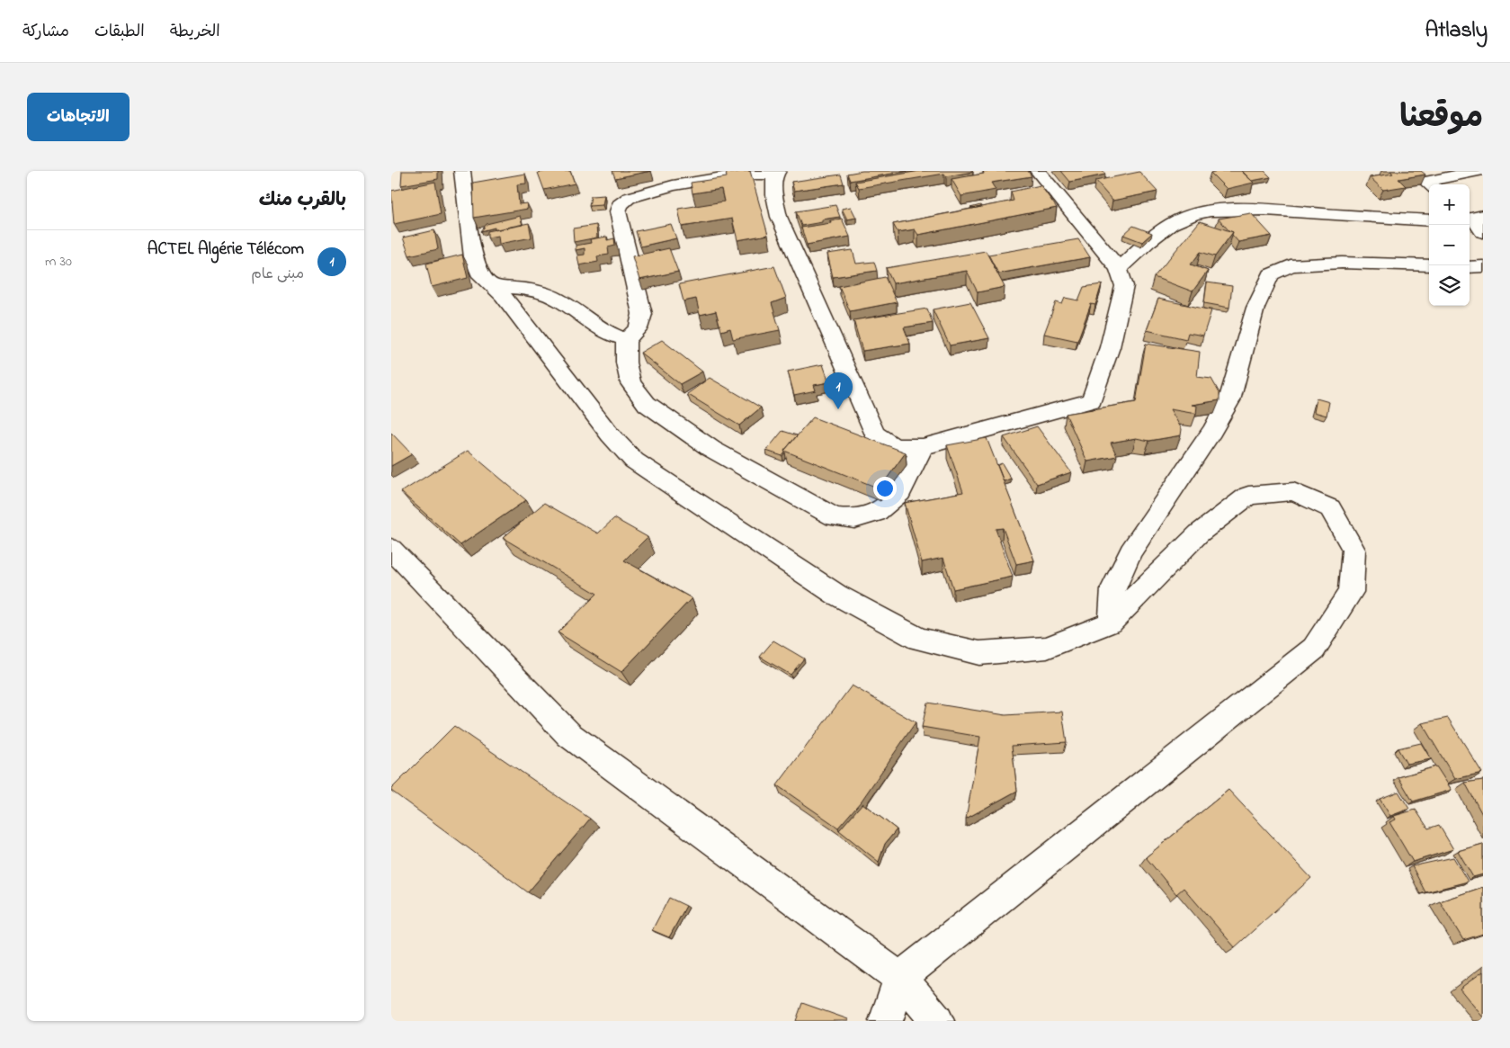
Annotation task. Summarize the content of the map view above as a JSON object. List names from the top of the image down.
{
  "page": {
    "header": "Atlasly",
    "nav": ["الخريطة", "الطبقات", "مشاركة"],
    "title": "موقعنا",
    "buttons": "الاتجاهات",
    "heading": "بالقرب منك",
    "map_buttons": ["+", "−"],
    "list": [
      {
        "mark": "1",
        "name": "ACTEL Algérie Télécom",
        "note": "مبنى عام",
        "value": "30 m"
      }
    ],
    "pins": "1"
  }
}
